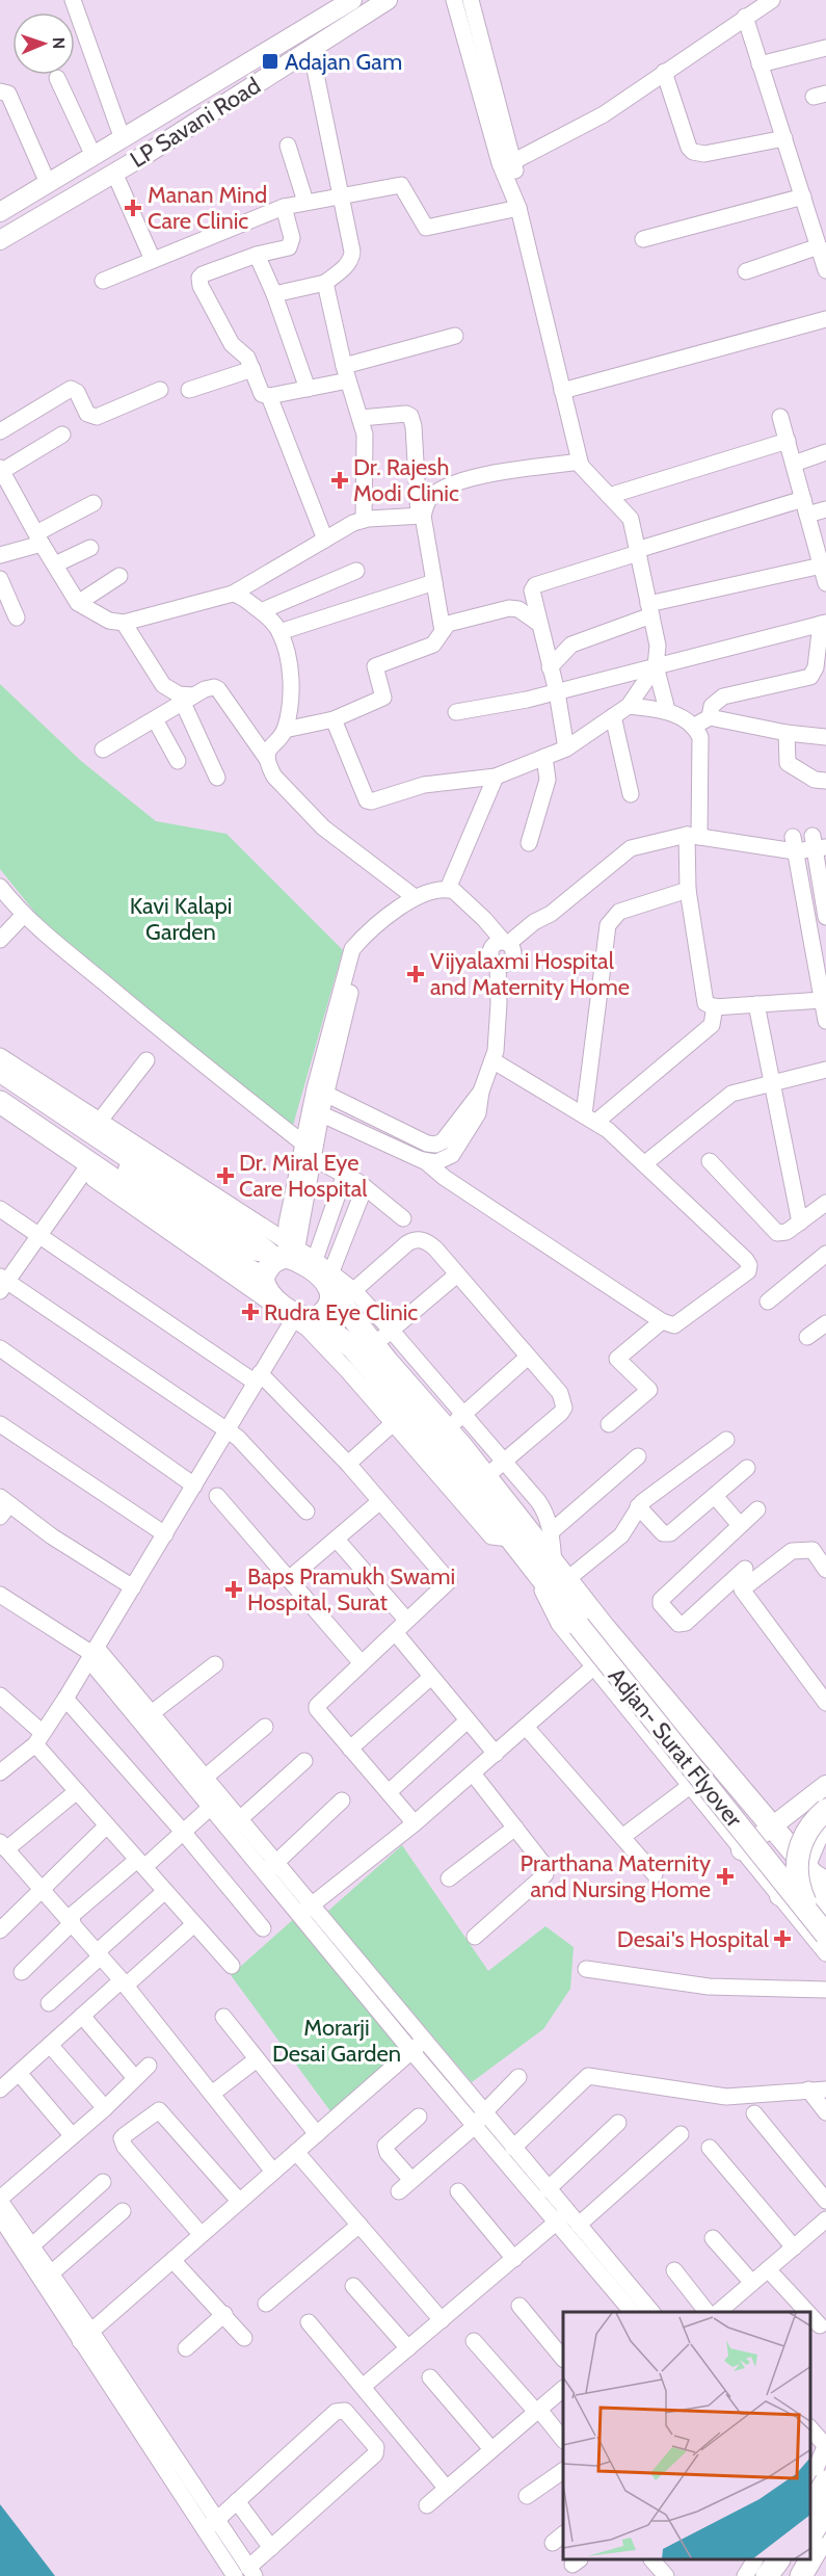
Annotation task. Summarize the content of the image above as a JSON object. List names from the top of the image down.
{
  "streets": {
    "highway": ["Adjan- Surat Flyover"],
    "main road": ["LP Savani Road"]
  },
  "parks": ["Kavi Kalapi Garden", "Morarji Desai Garden"],
  "places": {
    "transit": ["Adajan Gam"],
    "health": [
      "Manan Mind Care Clinic",
      "Dr. Rajesh Modi Clinic",
      "Vijyalaxmi Hospital and Maternity Home",
      "Dr. Miral Eye Care Hospital",
      "Rudra Eye Clinic",
      "Baps Pramukh Swami Hospital, Surat",
      "Prarthana Maternity and Nursing Home",
      "Desai's Hospital"
    ]
  },
  "north": "right"
}
